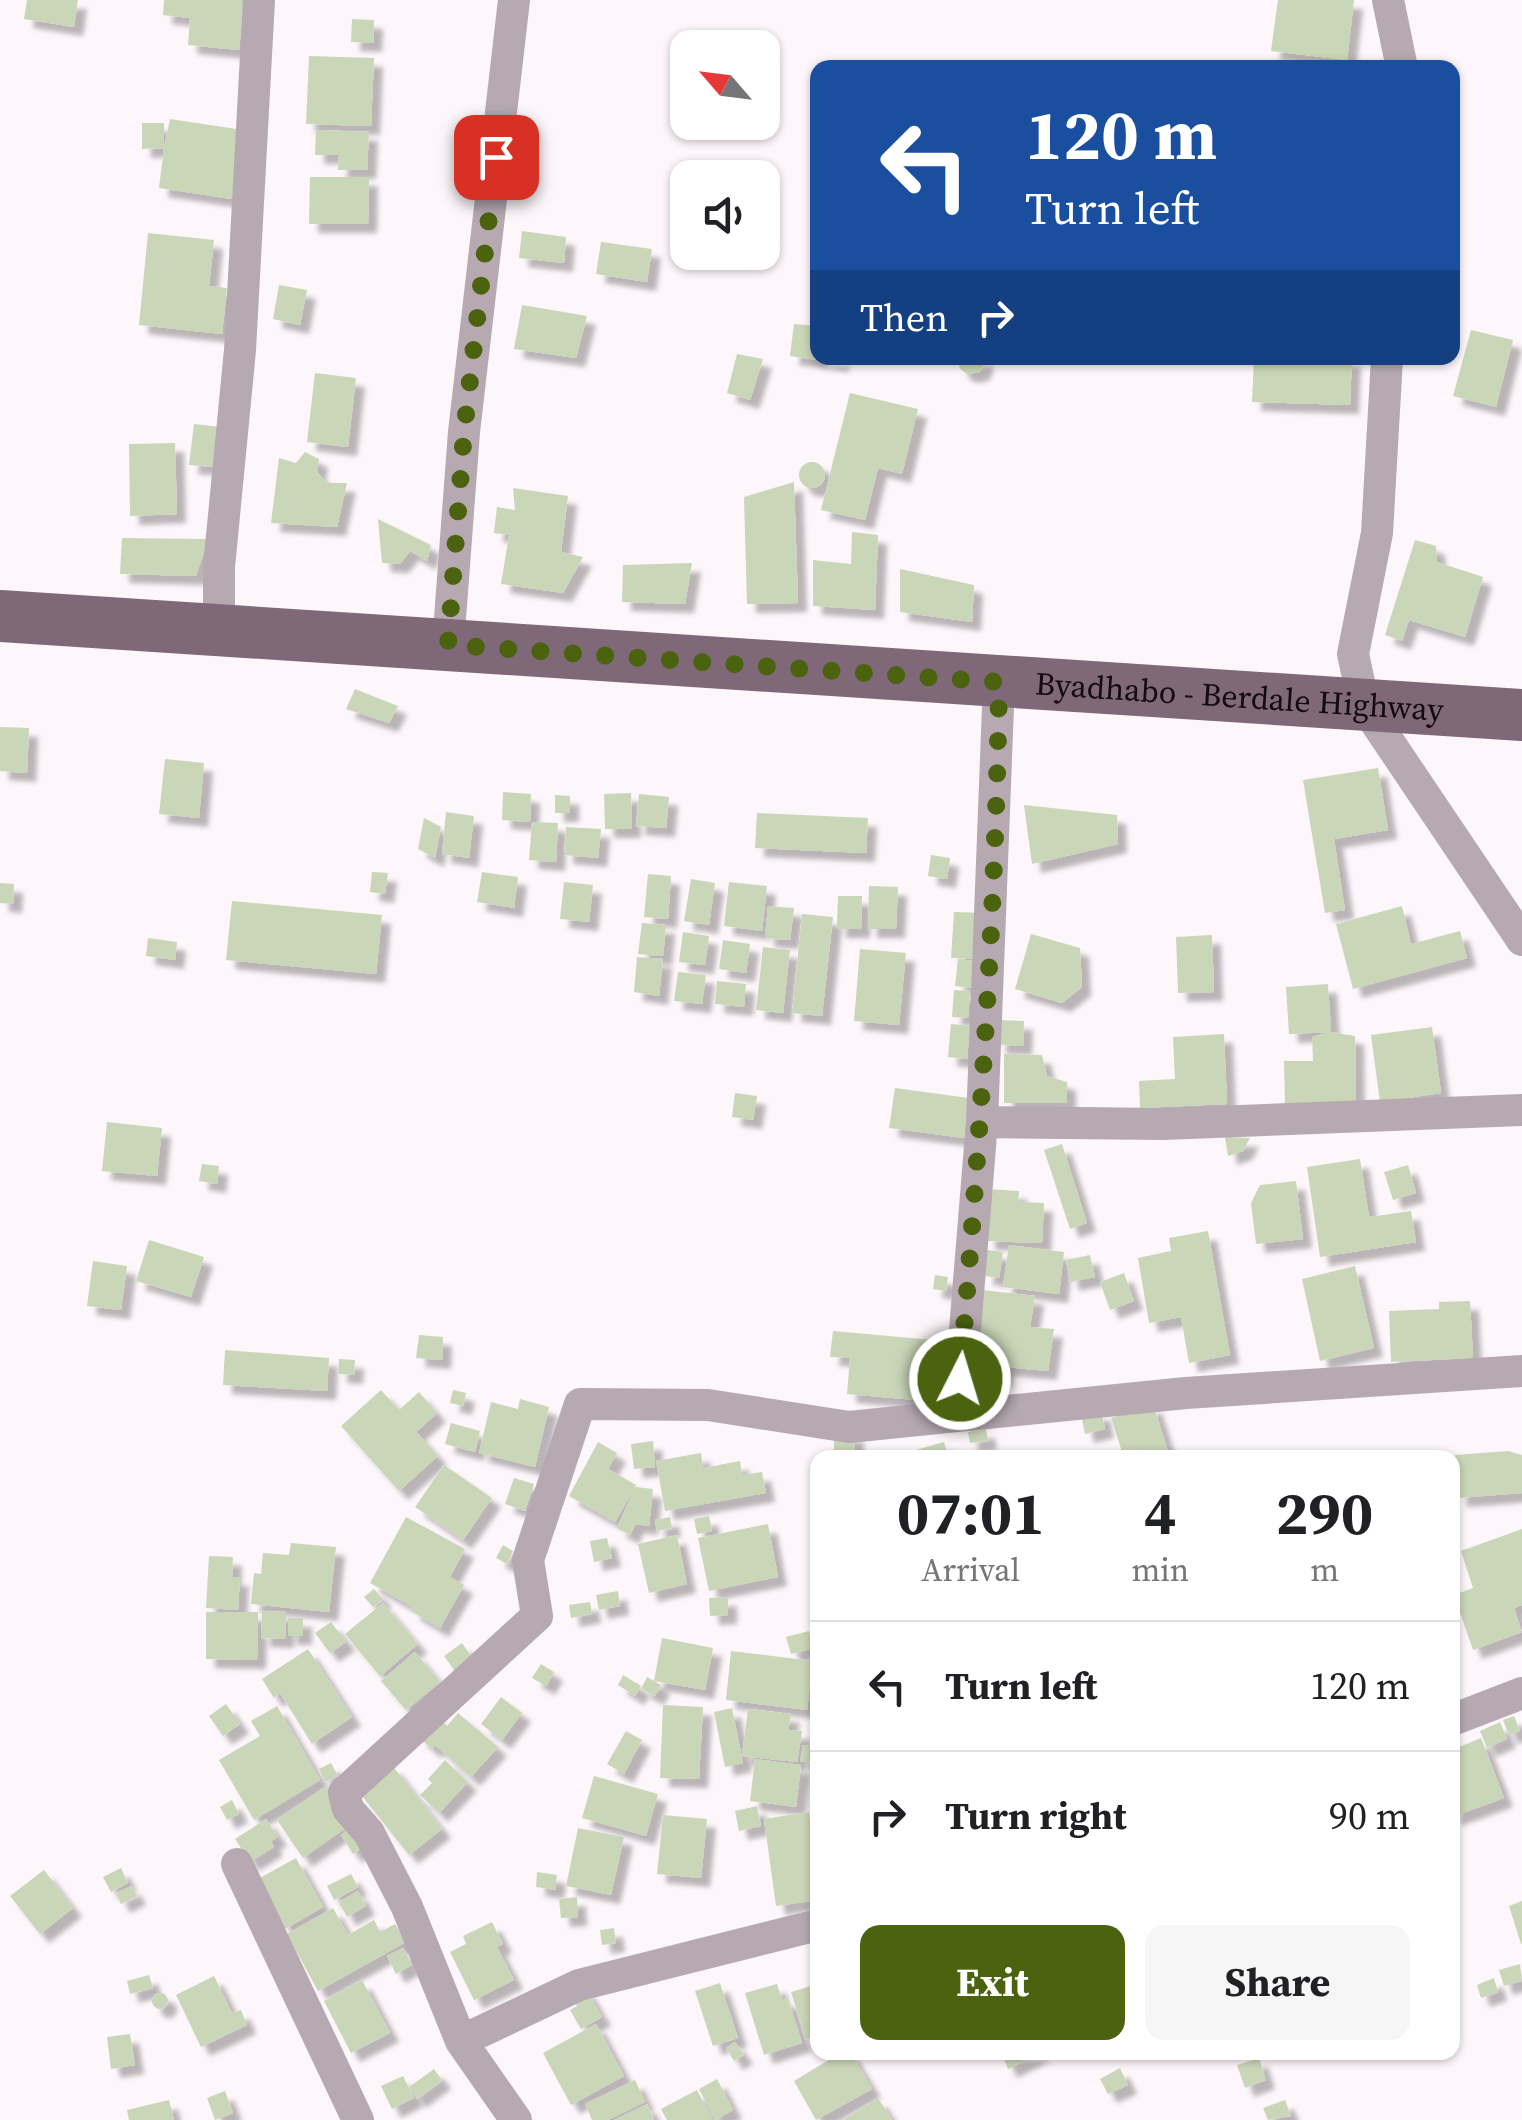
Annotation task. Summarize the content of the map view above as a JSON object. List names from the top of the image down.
{
  "streets": {
    "main road": ["Byadhabo - Berdale Highway"]
  },
  "north": "top left",
  "page": {
    "turn": ["120 m", "Turn left"],
    "then": "Then",
    "eta": [
      "07:01",
      "Arrival",
      "4",
      "min",
      "290",
      "m"
    ],
    "list": [
      {
        "name": "Turn left",
        "value": "120 m"
      },
      {
        "name": "Turn right",
        "value": "90 m"
      }
    ],
    "buttons": ["Exit", "Share"]
  }
}
